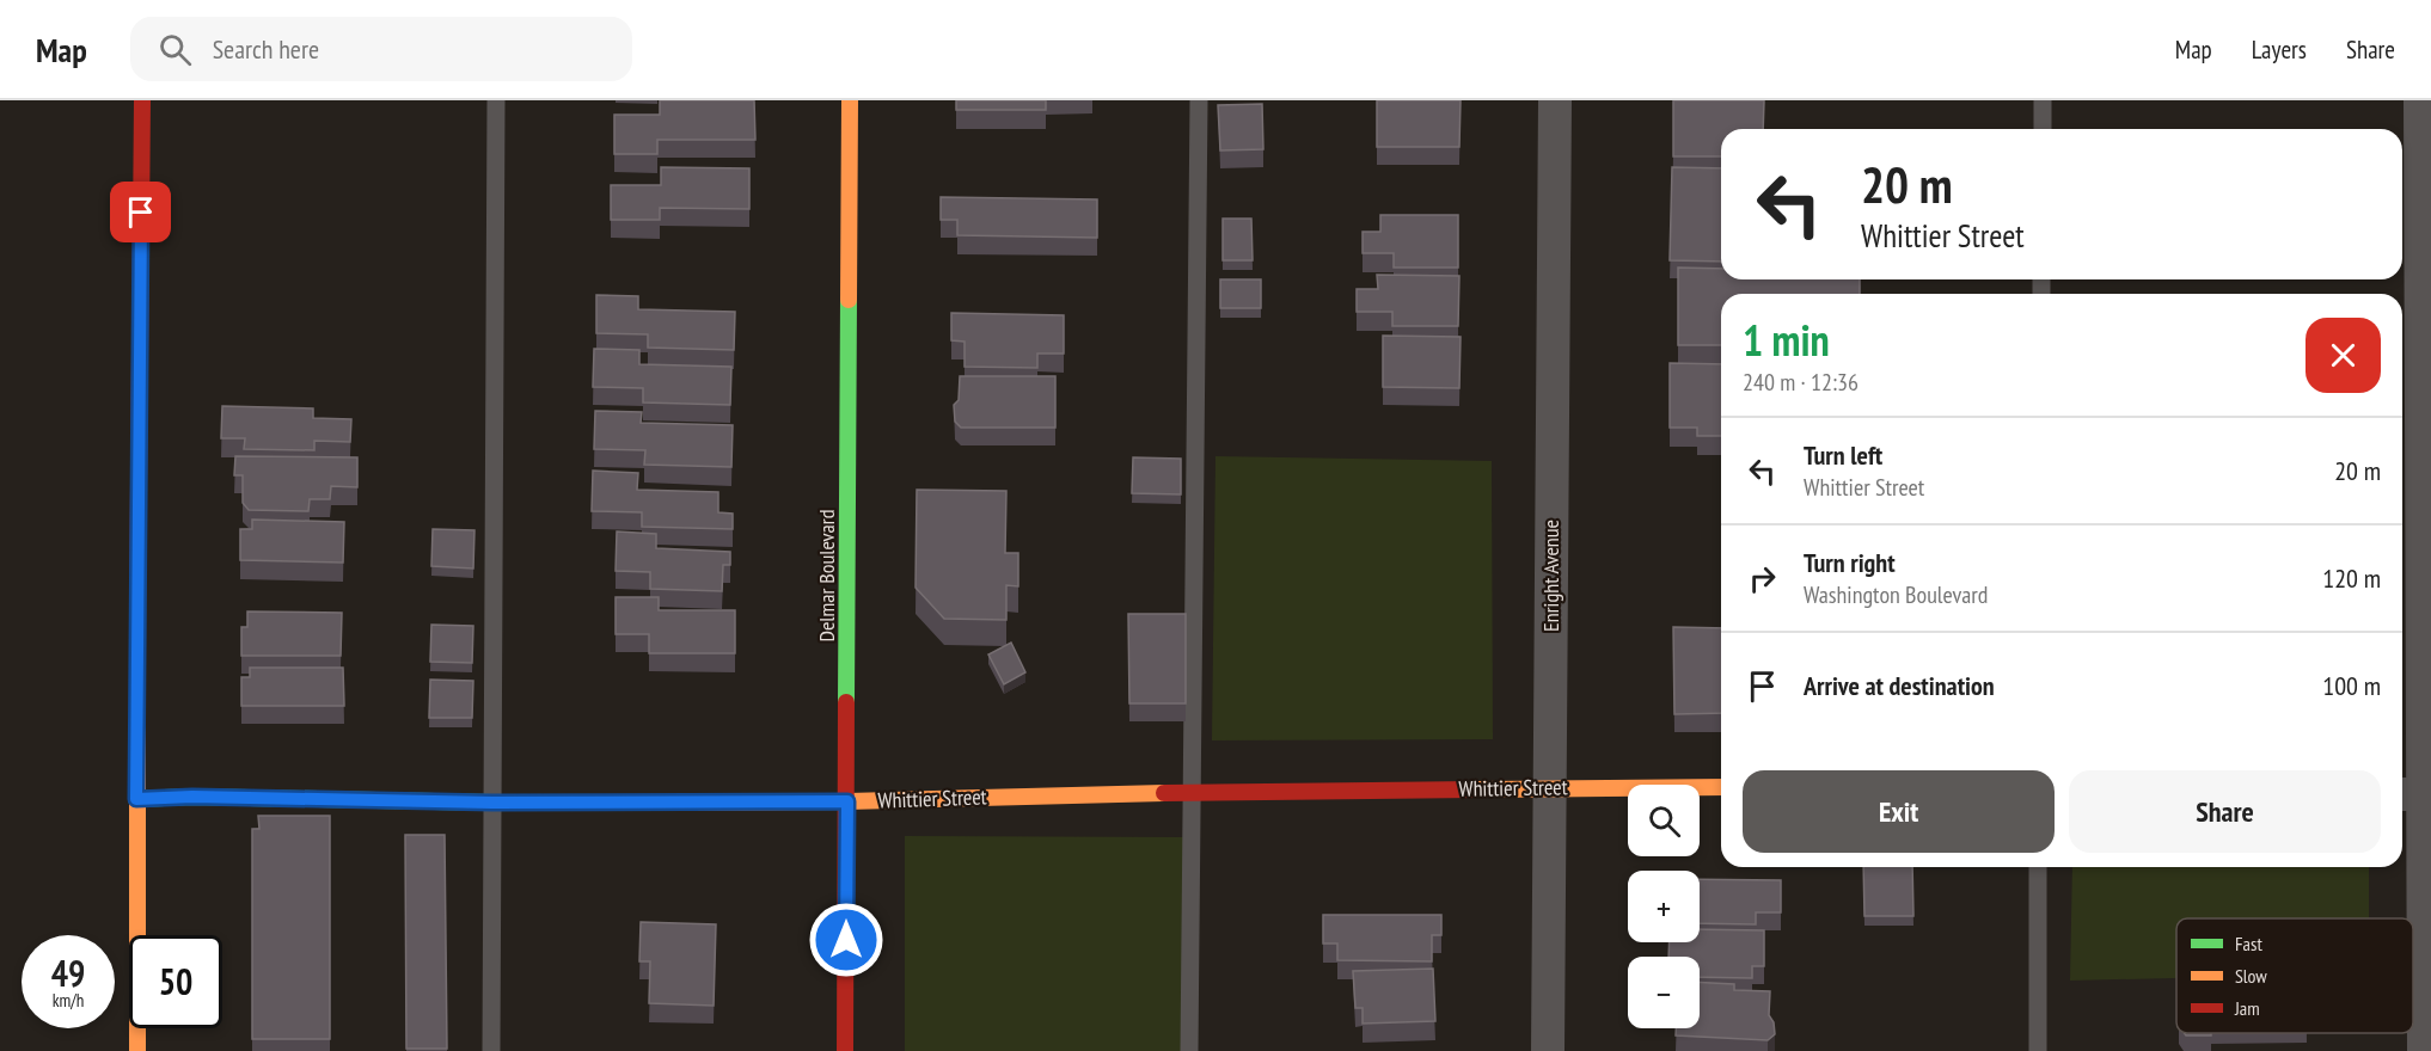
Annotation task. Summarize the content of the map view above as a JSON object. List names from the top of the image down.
{
  "streets": {
    "street": ["Delmar Boulevard", "Enright Avenue", "Whittier Street"]
  },
  "crossings": [
    ["Delmar Boulevard", "Whittier Street"],
    ["Enright Avenue", "Whittier Street"]
  ],
  "legend": ["Fast", "Slow", "Jam"],
  "page": {
    "header": "Map",
    "search": "Search here",
    "nav": ["Map", "Layers", "Share"],
    "turn": ["20 m", "Whittier Street"],
    "heading": ["1 min", "240 m · 12:36"],
    "list": [
      {
        "name": "Turn left",
        "note": "Whittier Street",
        "value": "20 m"
      },
      {
        "name": "Turn right",
        "note": "Washington Boulevard",
        "value": "120 m"
      },
      {
        "name": "Arrive at destination",
        "value": "100 m"
      }
    ],
    "buttons": ["Exit", "Share"],
    "map_buttons": ["+", "−"],
    "speed": "49 km/h",
    "limit": "50"
  }
}
